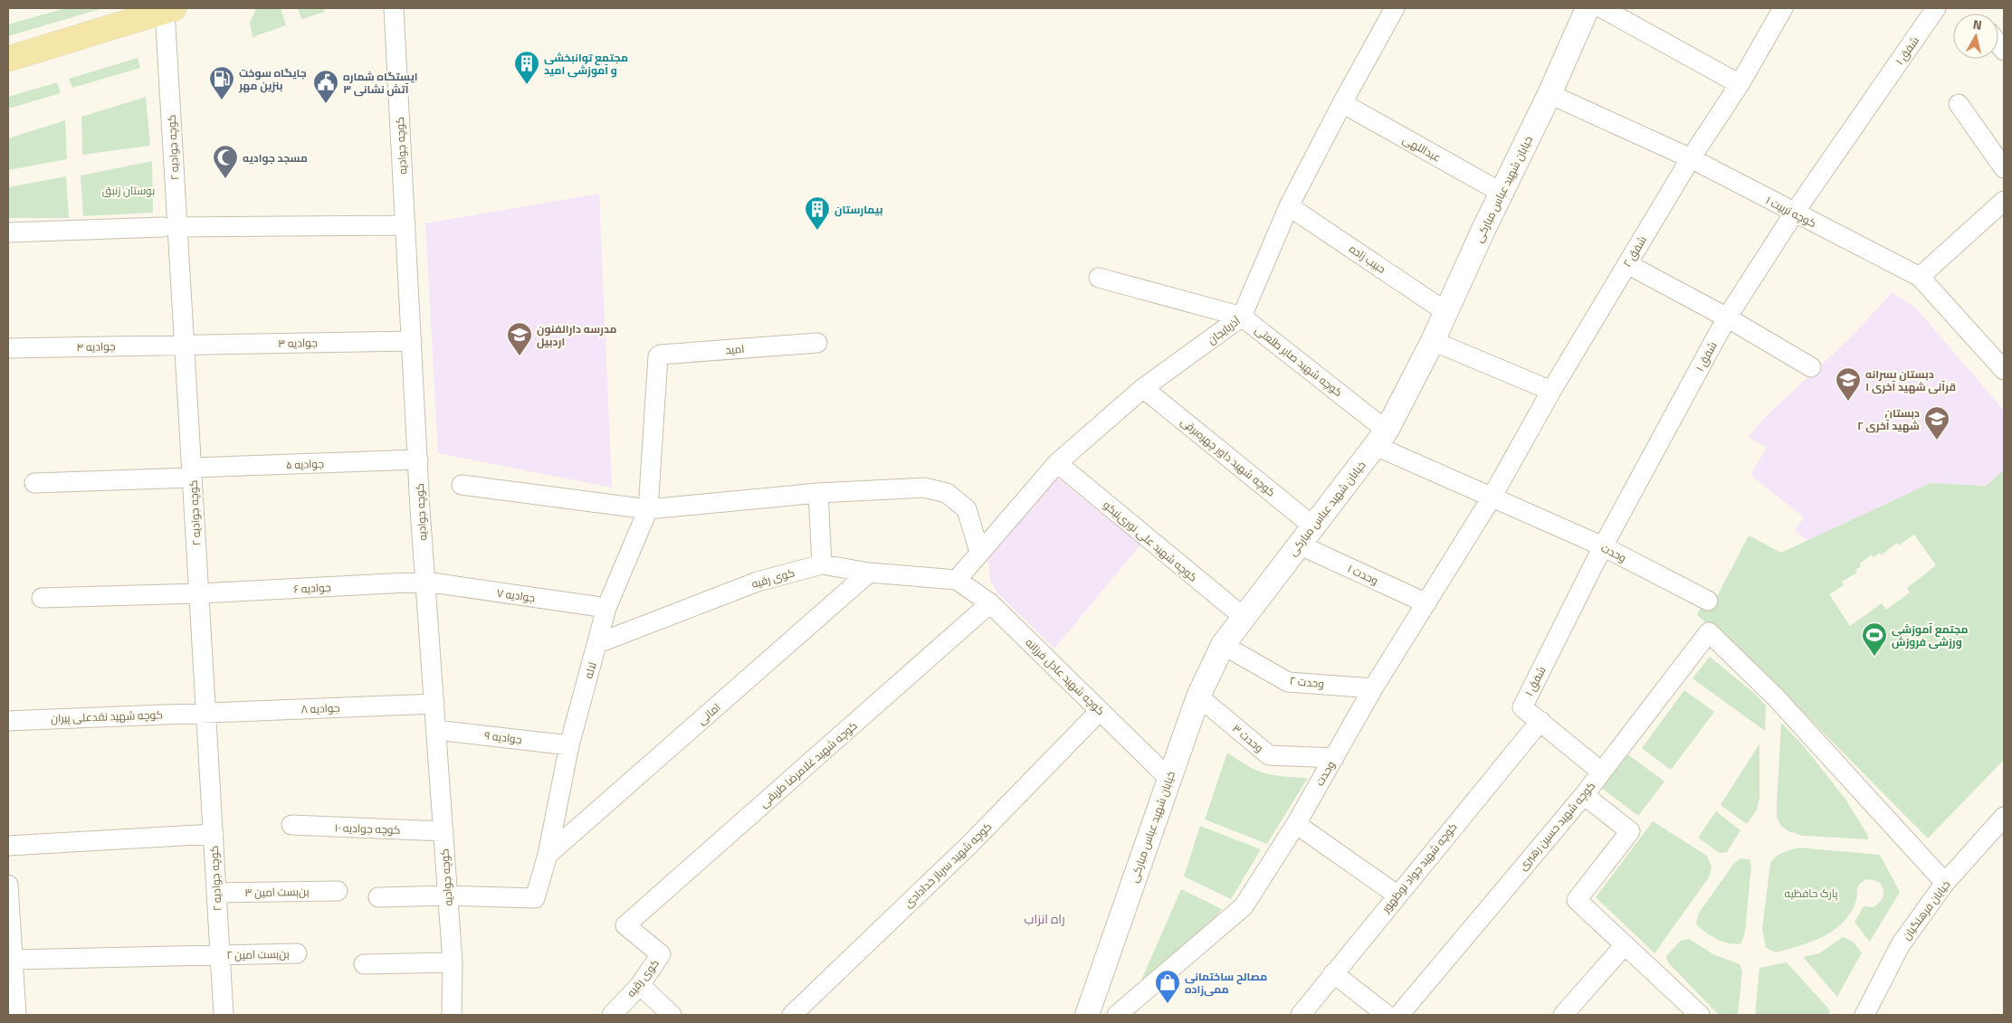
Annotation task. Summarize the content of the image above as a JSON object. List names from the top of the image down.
{
  "streets": {
    "street": [
      "شفق ۱",
      "کوچه جوادیه",
      "کوچه جوادیه ۲",
      "عبداللهی",
      "خیابان شهید عباس مبارکی",
      "کوچه تربیت ۱",
      "شفق ۲",
      "حبیب زاده",
      "آذربایجان",
      "جوادیه ۳",
      "جوادیه ۴",
      "امید",
      "کوچه شهید صابر طلعتی",
      "کوچه شهید داور چهره‌برقی",
      "جوادیه ۵",
      "کوچه شهید علی نوری‌نیکو",
      "وحدت",
      "وحدت ۱",
      "کوی رقیه",
      "جوادیه ۶",
      "جوادیه ۷",
      "لاله",
      "کوچه شهید عادل فرزانه",
      "وحدت ۲",
      "جوادیه ۸",
      "امانی",
      "کوچه شهید نقدعلی پیران",
      "جوادیه ۹",
      "وحدت ۳",
      "کوچه شهید غلامرضا طریقی",
      "کوچه شهید حسین رهبری",
      "کوچه جوادیه ۱۰",
      "کوچه شهید سرباز خدادادی",
      "کوچه شهید جواد نوظهور",
      "بن‌بست امین ۳",
      "خیابان فرهنگیان",
      "بن‌بست امین ۲"
    ]
  },
  "crossings": [
    ["شفق ۱", "کوچه تربیت ۱"],
    ["شفق ۱", "وحدت"],
    ["شفق ۱", "کوچه شهید جواد نوظهور"],
    ["کوچه جوادیه", "جوادیه ۳"],
    ["کوچه جوادیه", "جوادیه ۵"],
    ["کوچه جوادیه", "جوادیه ۶"],
    ["کوچه جوادیه", "جوادیه ۷"],
    ["کوچه جوادیه", "لاله"],
    ["کوچه جوادیه", "جوادیه ۸"],
    ["کوچه جوادیه", "جوادیه ۹"],
    ["کوچه جوادیه", "کوچه جوادیه ۱۰"],
    ["کوچه جوادیه ۲", "جوادیه ۳"],
    ["کوچه جوادیه ۲", "جوادیه ۴"],
    ["کوچه جوادیه ۲", "جوادیه ۵"],
    ["کوچه جوادیه ۲", "جوادیه ۶"],
    ["کوچه جوادیه ۲", "جوادیه ۸"],
    ["کوچه جوادیه ۲", "کوچه شهید نقدعلی پیران"],
    ["کوچه جوادیه ۲", "بن‌بست امین ۳"],
    ["کوچه جوادیه ۲", "بن‌بست امین ۲"],
    ["عبداللهی", "خیابان شهید عباس مبارکی"],
    ["عبداللهی", "آذربایجان"],
    ["خیابان شهید عباس مبارکی", "کوچه تربیت ۱"],
    ["خیابان شهید عباس مبارکی", "حبیب زاده"],
    ["خیابان شهید عباس مبارکی", "کوچه شهید صابر طلعتی"],
    ["خیابان شهید عباس مبارکی", "کوچه شهید داور چهره‌برقی"],
    ["خیابان شهید عباس مبارکی", "کوچه شهید علی نوری‌نیکو"],
    ["خیابان شهید عباس مبارکی", "وحدت"],
    ["خیابان شهید عباس مبارکی", "وحدت ۱"],
    ["خیابان شهید عباس مبارکی", "کوچه شهید عادل فرزانه"],
    ["خیابان شهید عباس مبارکی", "وحدت ۲"],
    ["خیابان شهید عباس مبارکی", "وحدت ۳"],
    ["کوچه تربیت ۱", "شفق ۲"],
    ["شفق ۲", "وحدت"],
    ["حبیب زاده", "آذربایجان"],
    ["آذربایجان", "کوچه شهید صابر طلعتی"],
    ["آذربایجان", "کوچه شهید داور چهره‌برقی"],
    ["آذربایجان", "کوچه شهید علی نوری‌نیکو"],
    ["آذربایجان", "کوی رقیه"],
    ["آذربایجان", "کوچه شهید عادل فرزانه"],
    ["جوادیه ۳", "جوادیه ۴"],
    ["امید", "لاله"],
    ["کوچه شهید صابر طلعتی", "وحدت"],
    ["وحدت", "وحدت ۱"],
    ["وحدت", "وحدت ۲"],
    ["وحدت", "وحدت ۳"],
    ["کوی رقیه", "لاله"],
    ["کوی رقیه", "کوچه شهید عادل فرزانه"],
    ["کوی رقیه", "امانی"],
    ["کوی رقیه", "کوچه شهید غلامرضا طریقی"],
    ["جوادیه ۶", "جوادیه ۷"],
    ["جوادیه ۷", "لاله"],
    ["لاله", "امانی"],
    ["لاله", "جوادیه ۹"],
    ["کوچه شهید عادل فرزانه", "کوچه شهید غلامرضا طریقی"],
    ["کوچه شهید عادل فرزانه", "کوچه شهید سرباز خدادادی"],
    ["جوادیه ۸", "کوچه شهید نقدعلی پیران"],
    ["کوچه شهید حسین رهبری", "خیابان فرهنگیان"]
  ],
  "districts": ["راه انزاب"],
  "parks": ["بوستان زنبق", "پارک حافظیه"],
  "places": {
    "building": ["مجتمع توانبخشی و آموزشی امید", "بیمارستان"],
    "fuel station": ["جایگاه سوخت بنزین مهر"],
    "public building": ["ایستگاه شماره ۳ آتش نشانی"],
    "mosque": ["مسجد جوادیه"],
    "school or university": ["مدرسه دارالفنون اردبیل", "دبستان پسرانه قرآنی شهید آخری ۱", "دبستان شهید آخری ۲"],
    "sports": ["مجتمع آموزشی ورزشی فروزش"],
    "shop": ["مصالح ساختمانی ممی‌زاده"]
  },
  "north": "top"
}
